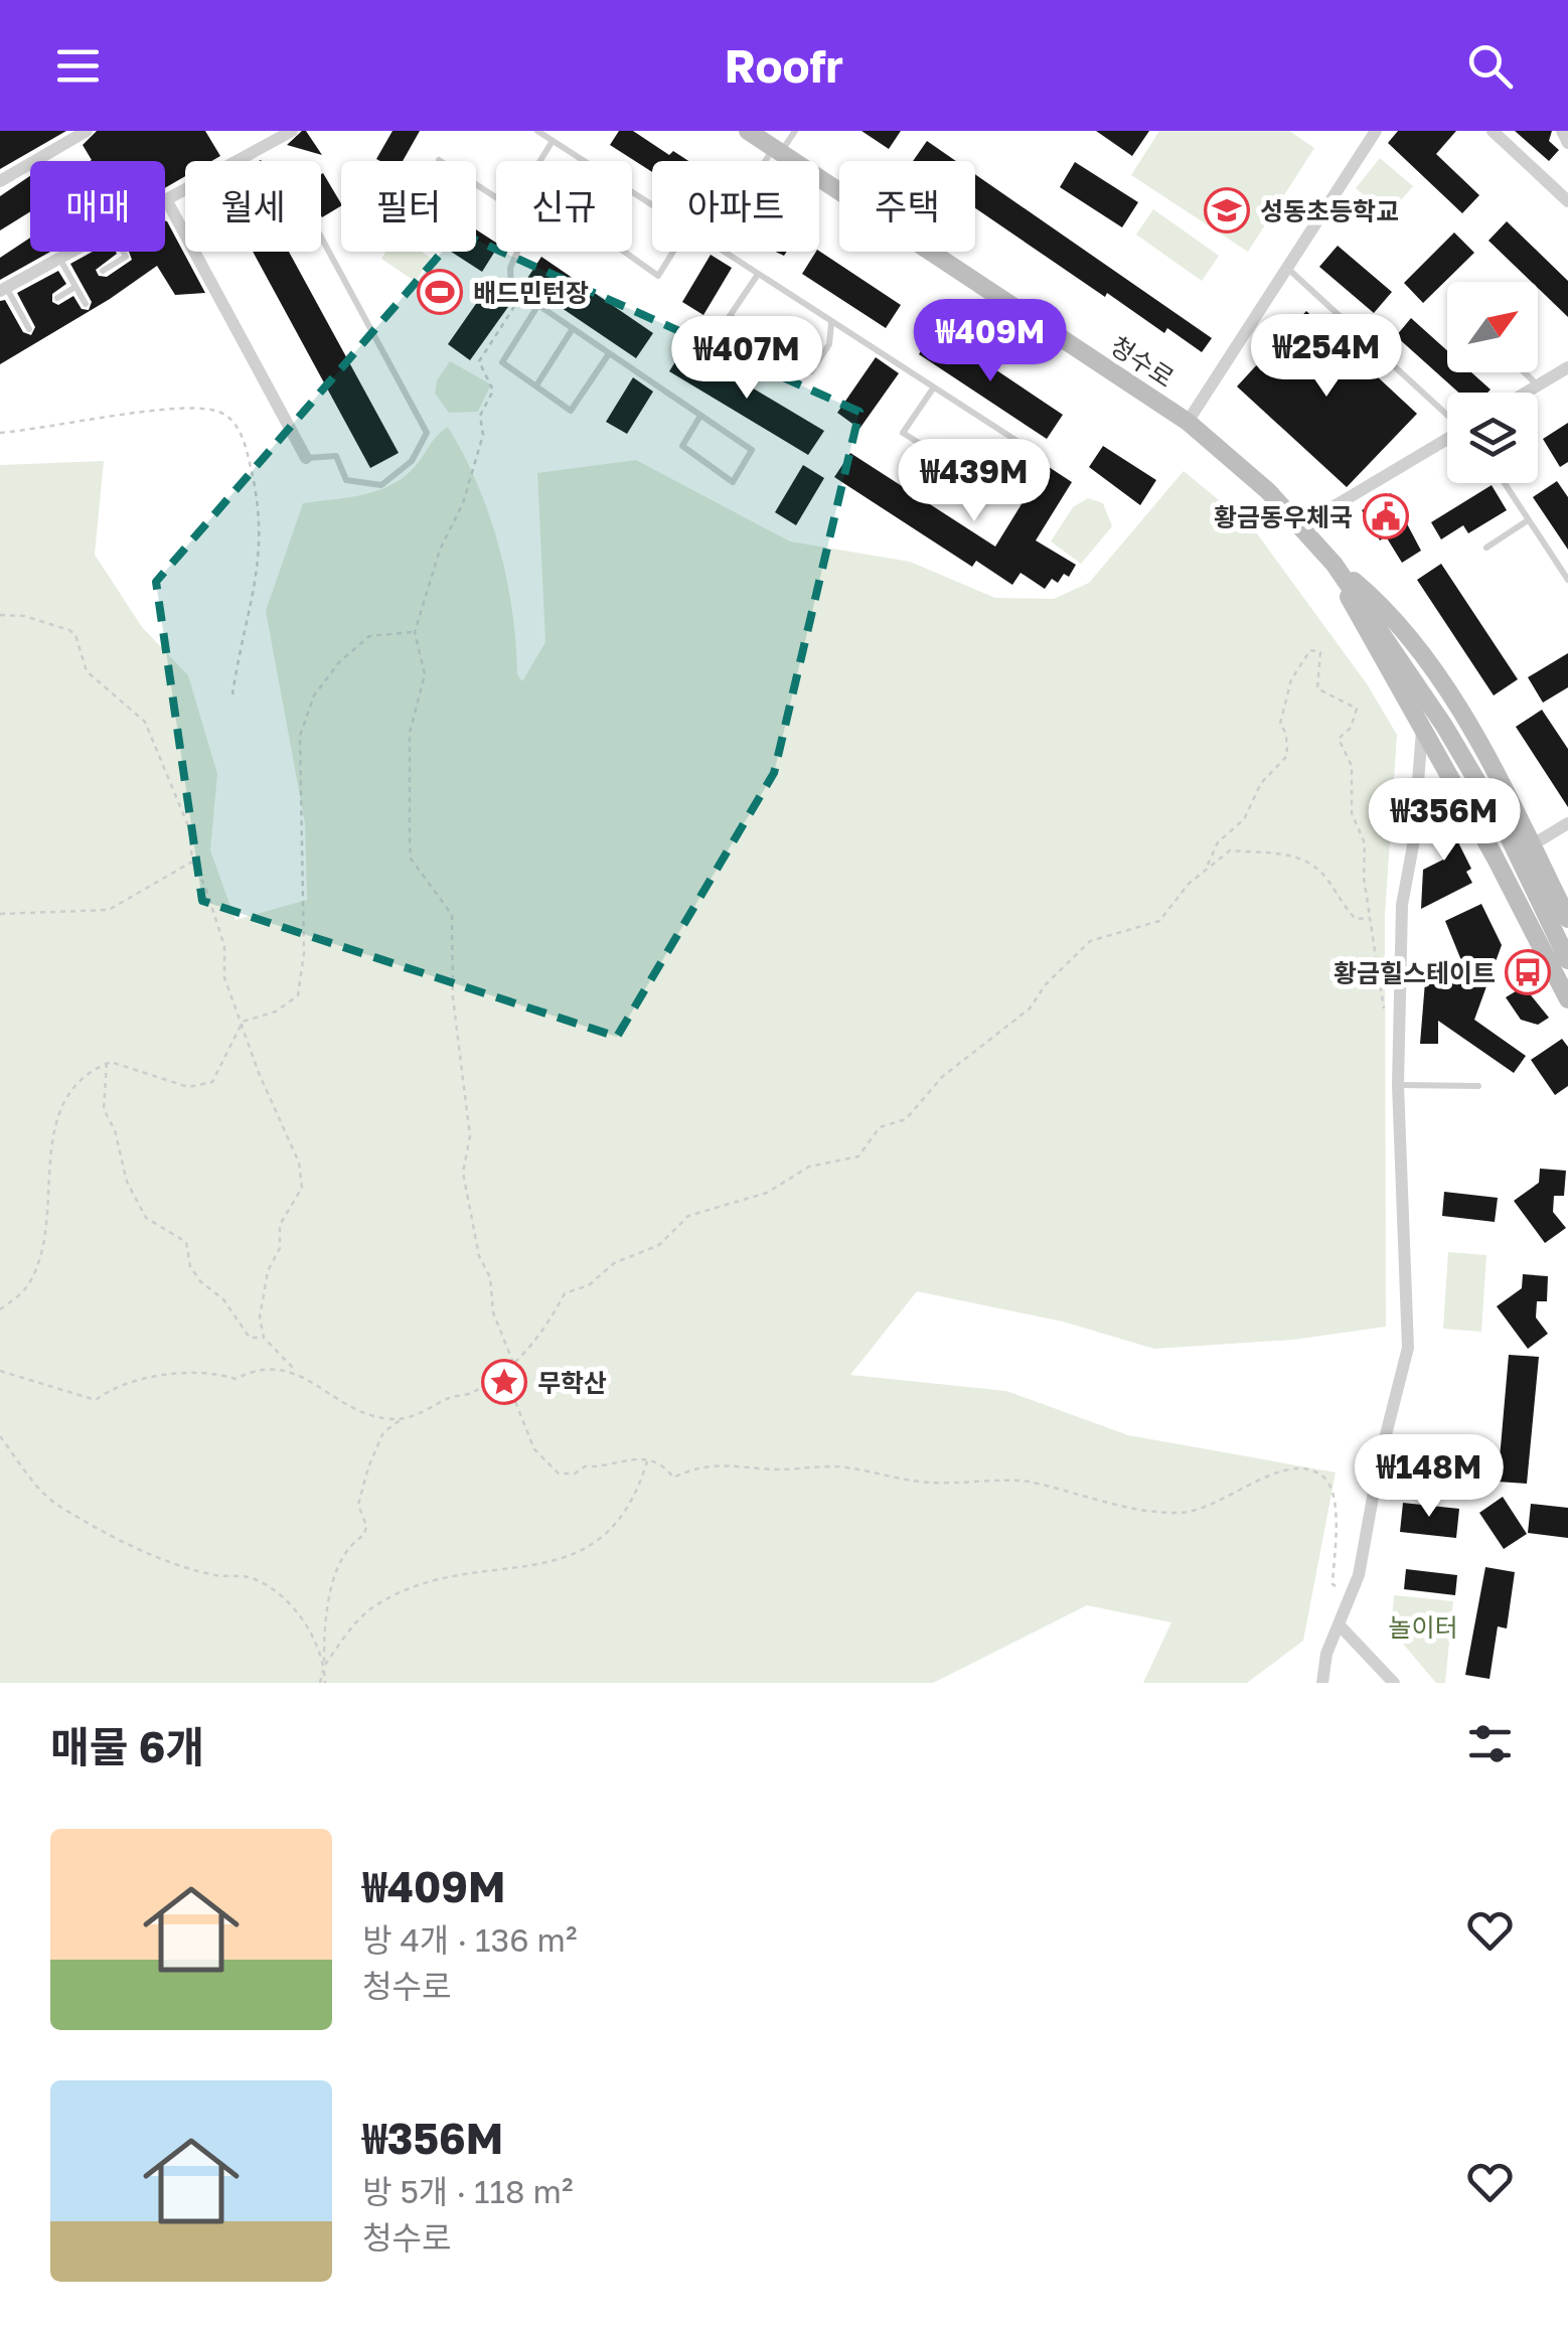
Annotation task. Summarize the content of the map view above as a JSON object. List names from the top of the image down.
{
  "streets": {
    "main road": ["청수로"]
  },
  "parks": ["놀이터"],
  "places": {
    "school or university": ["성동초등학교"],
    "sports": ["배드민턴장"],
    "public building": ["황금동우체국"],
    "bus stop": ["황금힐스테이트"],
    "place": ["무학산"]
  },
  "north": "top right",
  "page": {
    "header": "Roofr",
    "chip": [
      "매매",
      "월세",
      "필터",
      "신규",
      "아파트",
      "주택"
    ],
    "price": [
      "₩409M",
      "₩254M",
      "₩407M",
      "₩439M",
      "₩356M",
      "₩148M"
    ],
    "heading": "매물 6개",
    "list": [
      {
        "name": "₩409M",
        "note": "방 4개 · 136 m² · 청수로"
      },
      {
        "name": "₩356M",
        "note": "방 5개 · 118 m² · 청수로"
      }
    ]
  }
}
